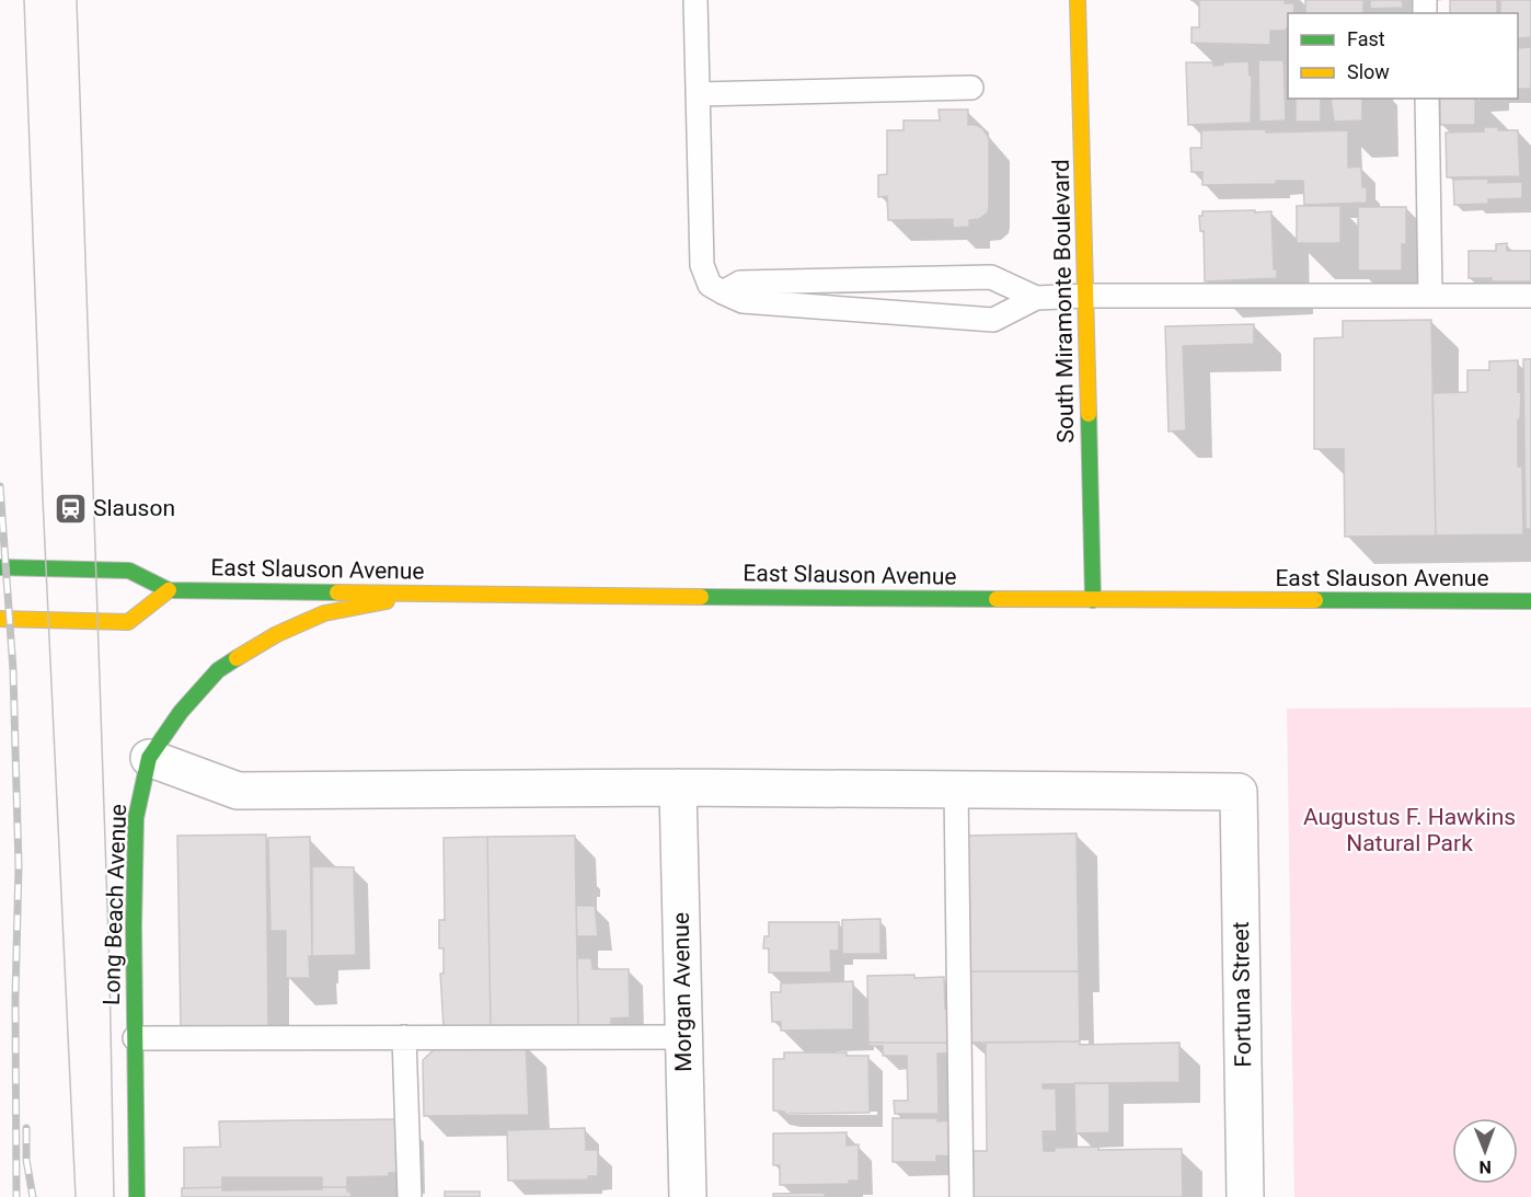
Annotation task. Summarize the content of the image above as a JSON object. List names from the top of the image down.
{
  "streets": {
    "main road": ["South Miramonte Boulevard", "East Slauson Avenue", "Long Beach Avenue"],
    "street": ["Morgan Avenue", "Fortuna Street"]
  },
  "crossings": [
    ["South Miramonte Boulevard", "East Slauson Avenue"],
    ["East Slauson Avenue", "Long Beach Avenue"]
  ],
  "parks": ["Augustus F. Hawkins Natural Park"],
  "places": {
    "station": ["Slauson"]
  },
  "legend": ["Fast", "Slow"],
  "north": "bottom"
}
